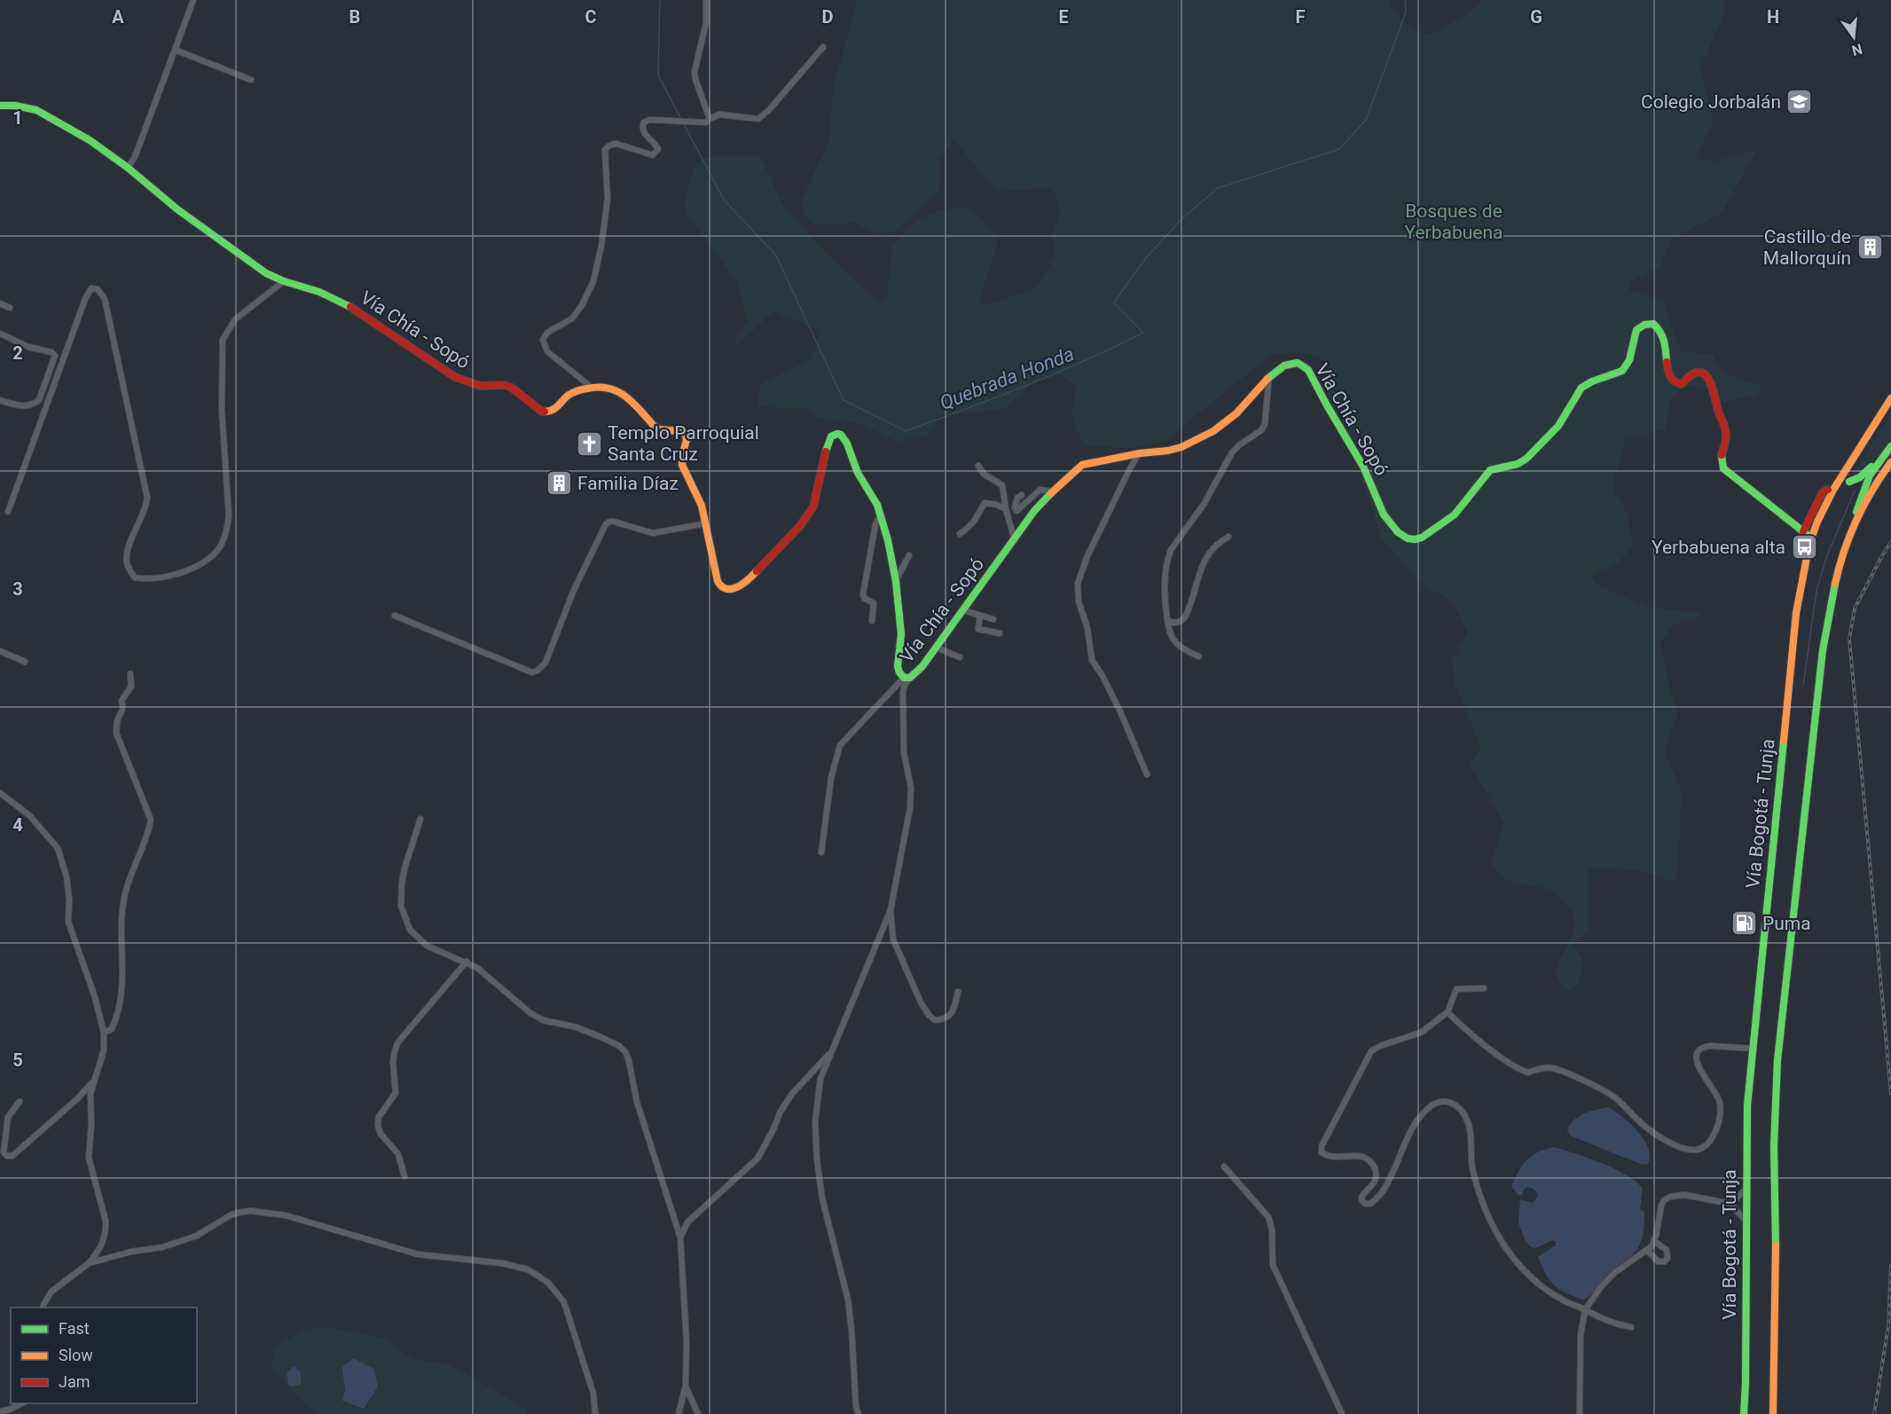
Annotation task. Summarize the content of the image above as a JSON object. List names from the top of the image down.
{
  "streets": {
    "main road": ["Vía Chía - Sopó", "Vía Bogotá - Tunja"]
  },
  "crossings": [
    ["Vía Chía - Sopó", "Vía Bogotá - Tunja"]
  ],
  "water": ["Quebrada Honda"],
  "parks": ["Bosques de Yerbabuena"],
  "places": {
    "school or university": ["Colegio Jorbalán"],
    "building": ["Castillo de Mallorquín", "Familia Díaz"],
    "church": ["Templo Parroquial Santa Cruz"],
    "bus stop": ["Yerbabuena alta"],
    "fuel station": ["Puma"]
  },
  "legend": ["Fast", "Slow", "Jam"],
  "north": "bottom",
  "grid": {
    "columns": [
      "A",
      "B",
      "C",
      "D",
      "E",
      "F",
      "G",
      "H"
    ],
    "rows": [
      "1",
      "2",
      "3",
      "4",
      "5"
    ]
  }
}
